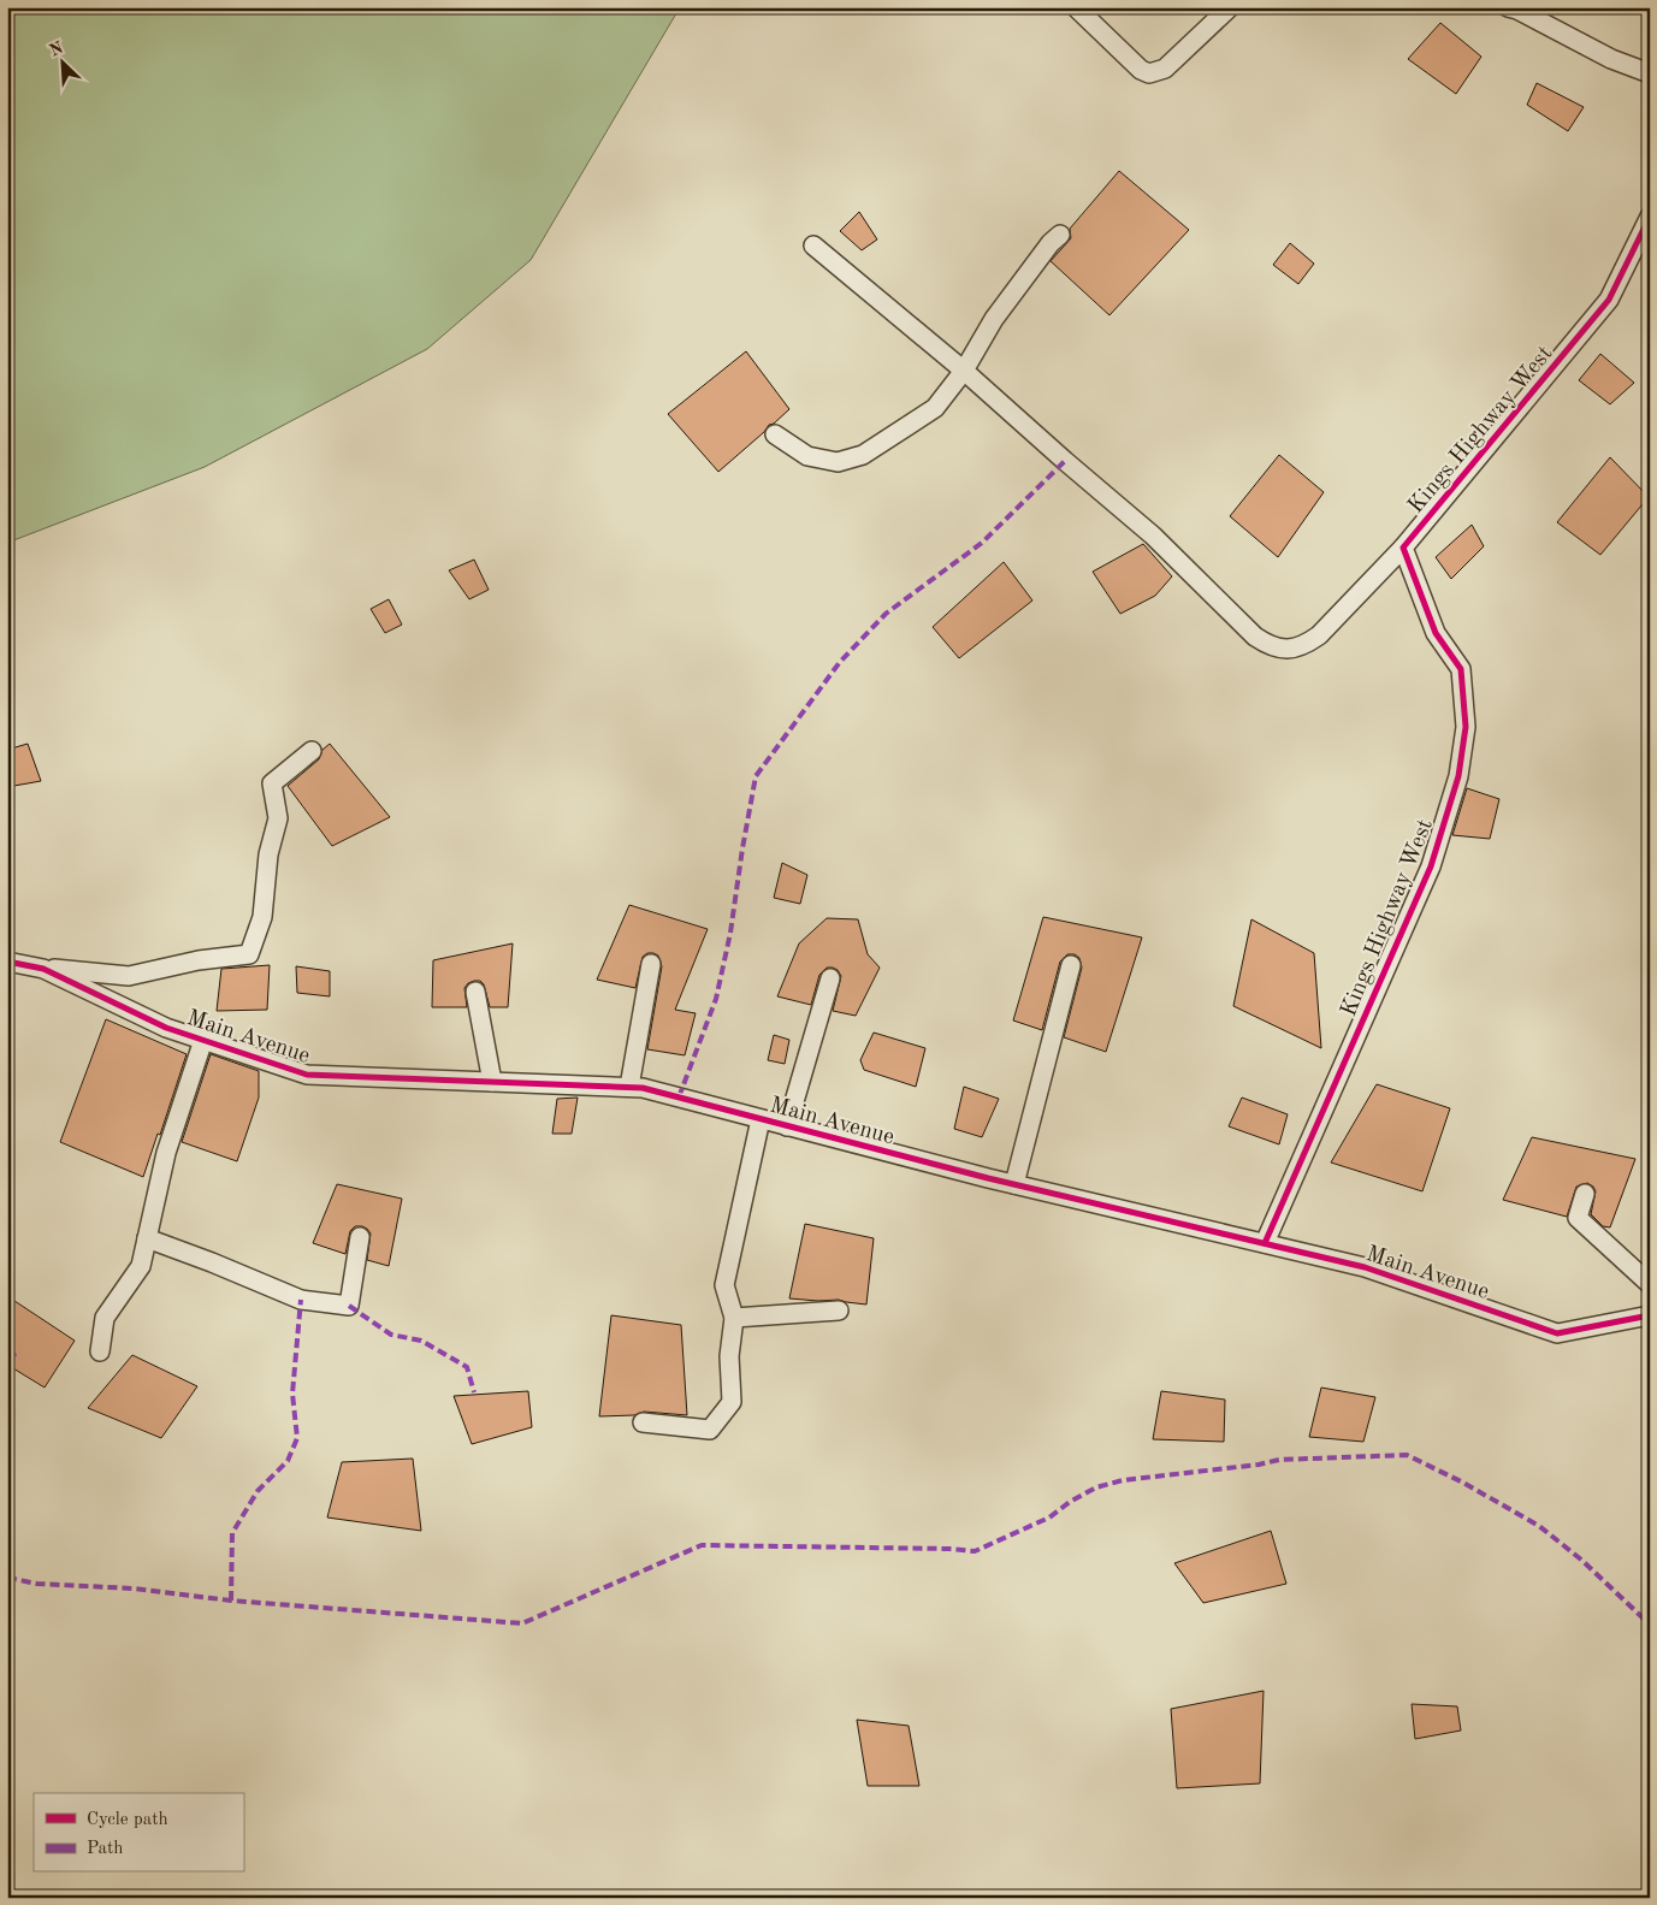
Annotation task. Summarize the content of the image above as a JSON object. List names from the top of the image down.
{
  "streets": {
    "street": ["Kings Highway West", "Main Avenue"]
  },
  "crossings": [
    ["Kings Highway West", "Main Avenue"]
  ],
  "legend": ["Cycle path", "Path"],
  "north": "top left"
}
